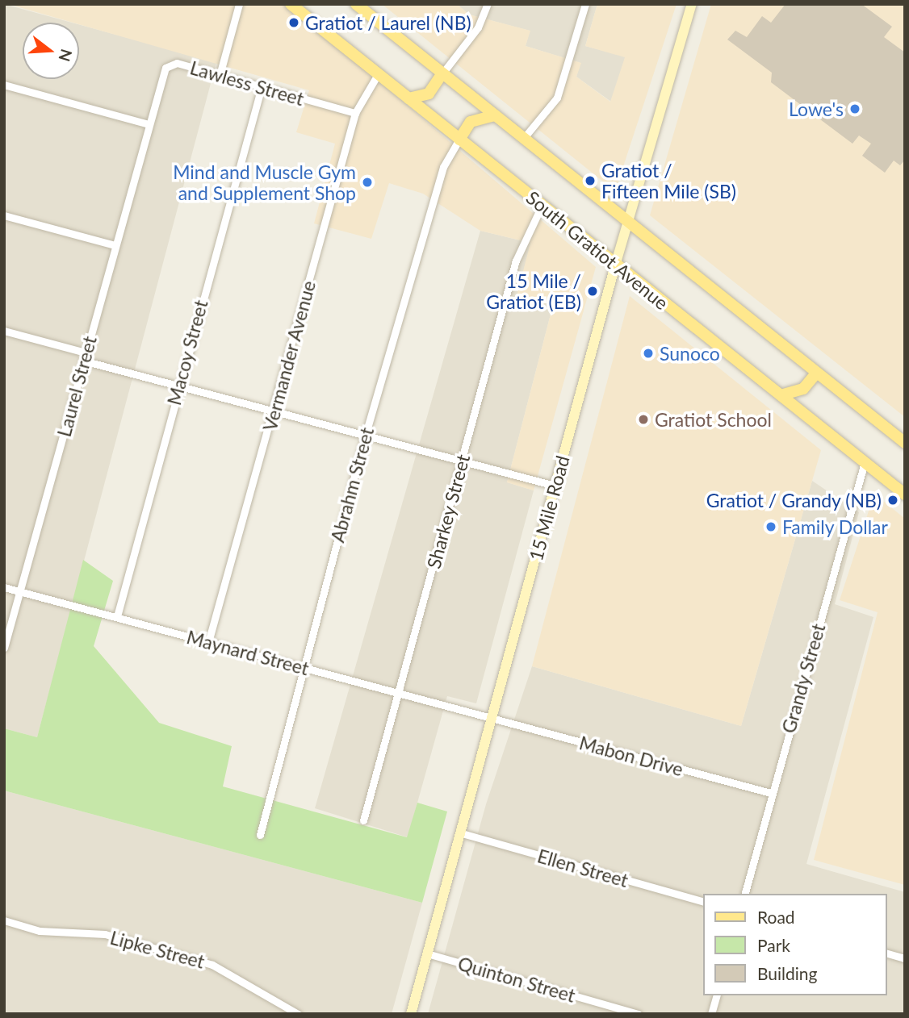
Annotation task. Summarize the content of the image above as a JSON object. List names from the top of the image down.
{
  "streets": {
    "main road": ["South Gratiot Avenue", "15 Mile Road"],
    "street": [
      "Lawless Street",
      "Macoy Street",
      "Vermander Avenue",
      "Laurel Street",
      "Abrahm Street",
      "Sharkey Street",
      "Maynard Street",
      "Grandy Street",
      "Mabon Drive",
      "Ellen Street",
      "Lipke Street",
      "Quinton Street"
    ]
  },
  "crossings": [
    ["Lawless Street", "Macoy Street"],
    ["Lawless Street", "Vermander Avenue"],
    ["Lawless Street", "Laurel Street"],
    ["South Gratiot Avenue", "Vermander Avenue"],
    ["South Gratiot Avenue", "Abrahm Street"],
    ["South Gratiot Avenue", "15 Mile Road"],
    ["South Gratiot Avenue", "Sharkey Street"],
    ["South Gratiot Avenue", "Grandy Street"],
    ["Macoy Street", "Maynard Street"],
    ["Vermander Avenue", "Maynard Street"],
    ["Laurel Street", "Maynard Street"],
    ["Abrahm Street", "Maynard Street"],
    ["15 Mile Road", "Maynard Street"],
    ["15 Mile Road", "Mabon Drive"],
    ["15 Mile Road", "Ellen Street"],
    ["15 Mile Road", "Quinton Street"],
    ["Sharkey Street", "Maynard Street"],
    ["Maynard Street", "Mabon Drive"],
    ["Grandy Street", "Mabon Drive"]
  ],
  "places": [
    "Gratiot / Laurel (NB)",
    "Lowe's",
    "Gratiot / Fifteen Mile (SB)",
    "Mind and Muscle Gym and Supplement Shop",
    "15 Mile / Gratiot (EB)",
    "Sunoco",
    "Gratiot School",
    "Gratiot / Grandy (NB)",
    "Family Dollar"
  ],
  "legend": ["Road", "Park", "Building"],
  "north": "right"
}
